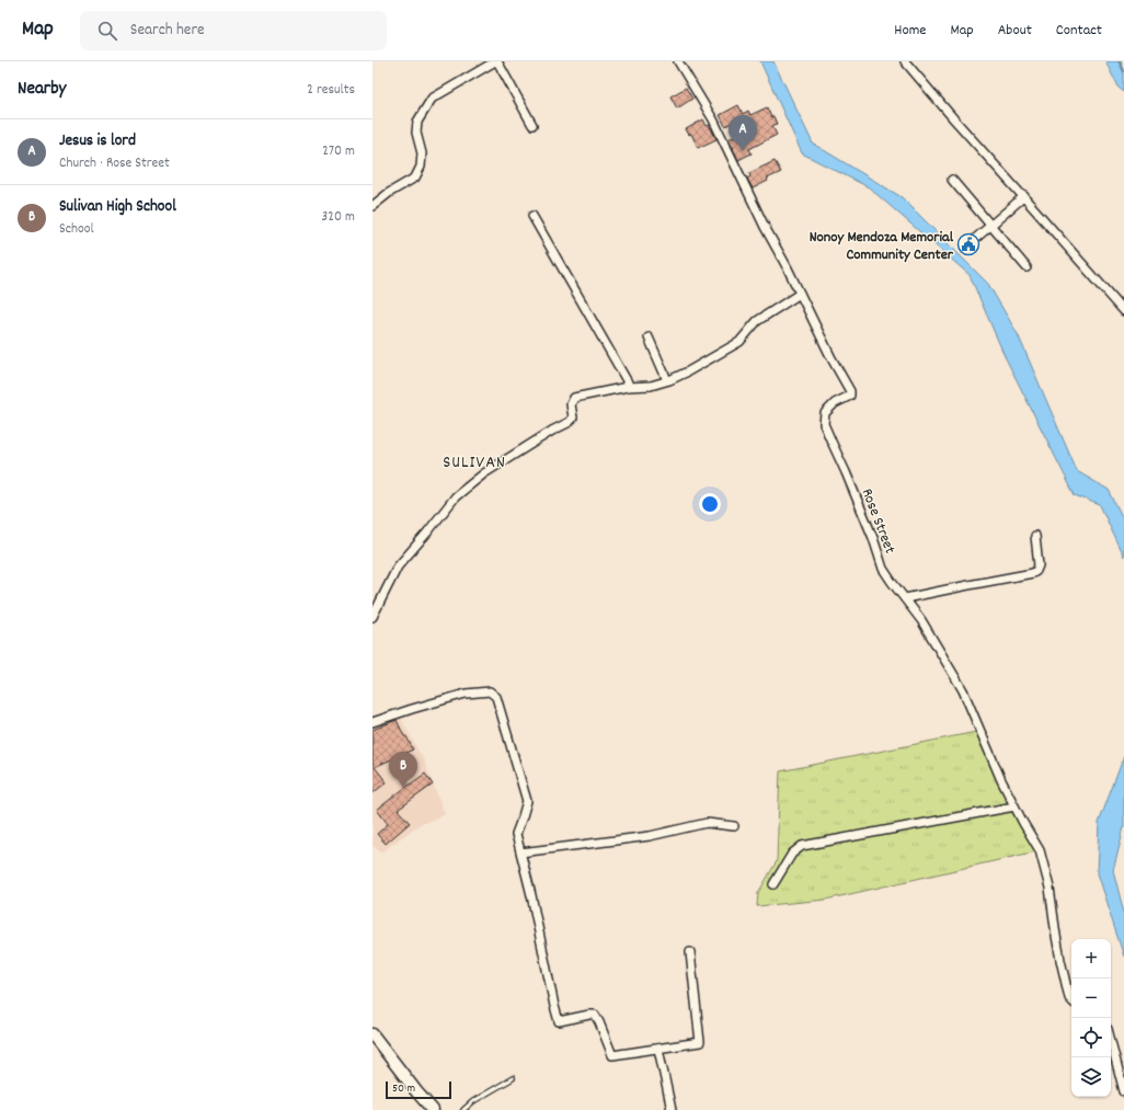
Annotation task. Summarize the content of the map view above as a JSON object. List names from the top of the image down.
{
  "streets": {
    "street": ["Rose Street"]
  },
  "districts": ["SULIVAN"],
  "places": {
    "public building": ["Nonoy Mendoza Memorial Community Center"]
  },
  "scale_bar": "50 m",
  "page": {
    "header": "Map",
    "search": "Search here",
    "nav": [
      "Home",
      "Map",
      "About",
      "Contact"
    ],
    "heading": ["Nearby", "2 results"],
    "pins": ["A", "B"],
    "list": [
      {
        "mark": "A",
        "name": "Jesus is lord",
        "note": "Church · Rose Street",
        "value": "270 m"
      },
      {
        "mark": "B",
        "name": "Sulivan High School",
        "note": "School",
        "value": "320 m"
      }
    ],
    "map_buttons": ["+", "−"],
    "scale": "50 m"
  }
}
